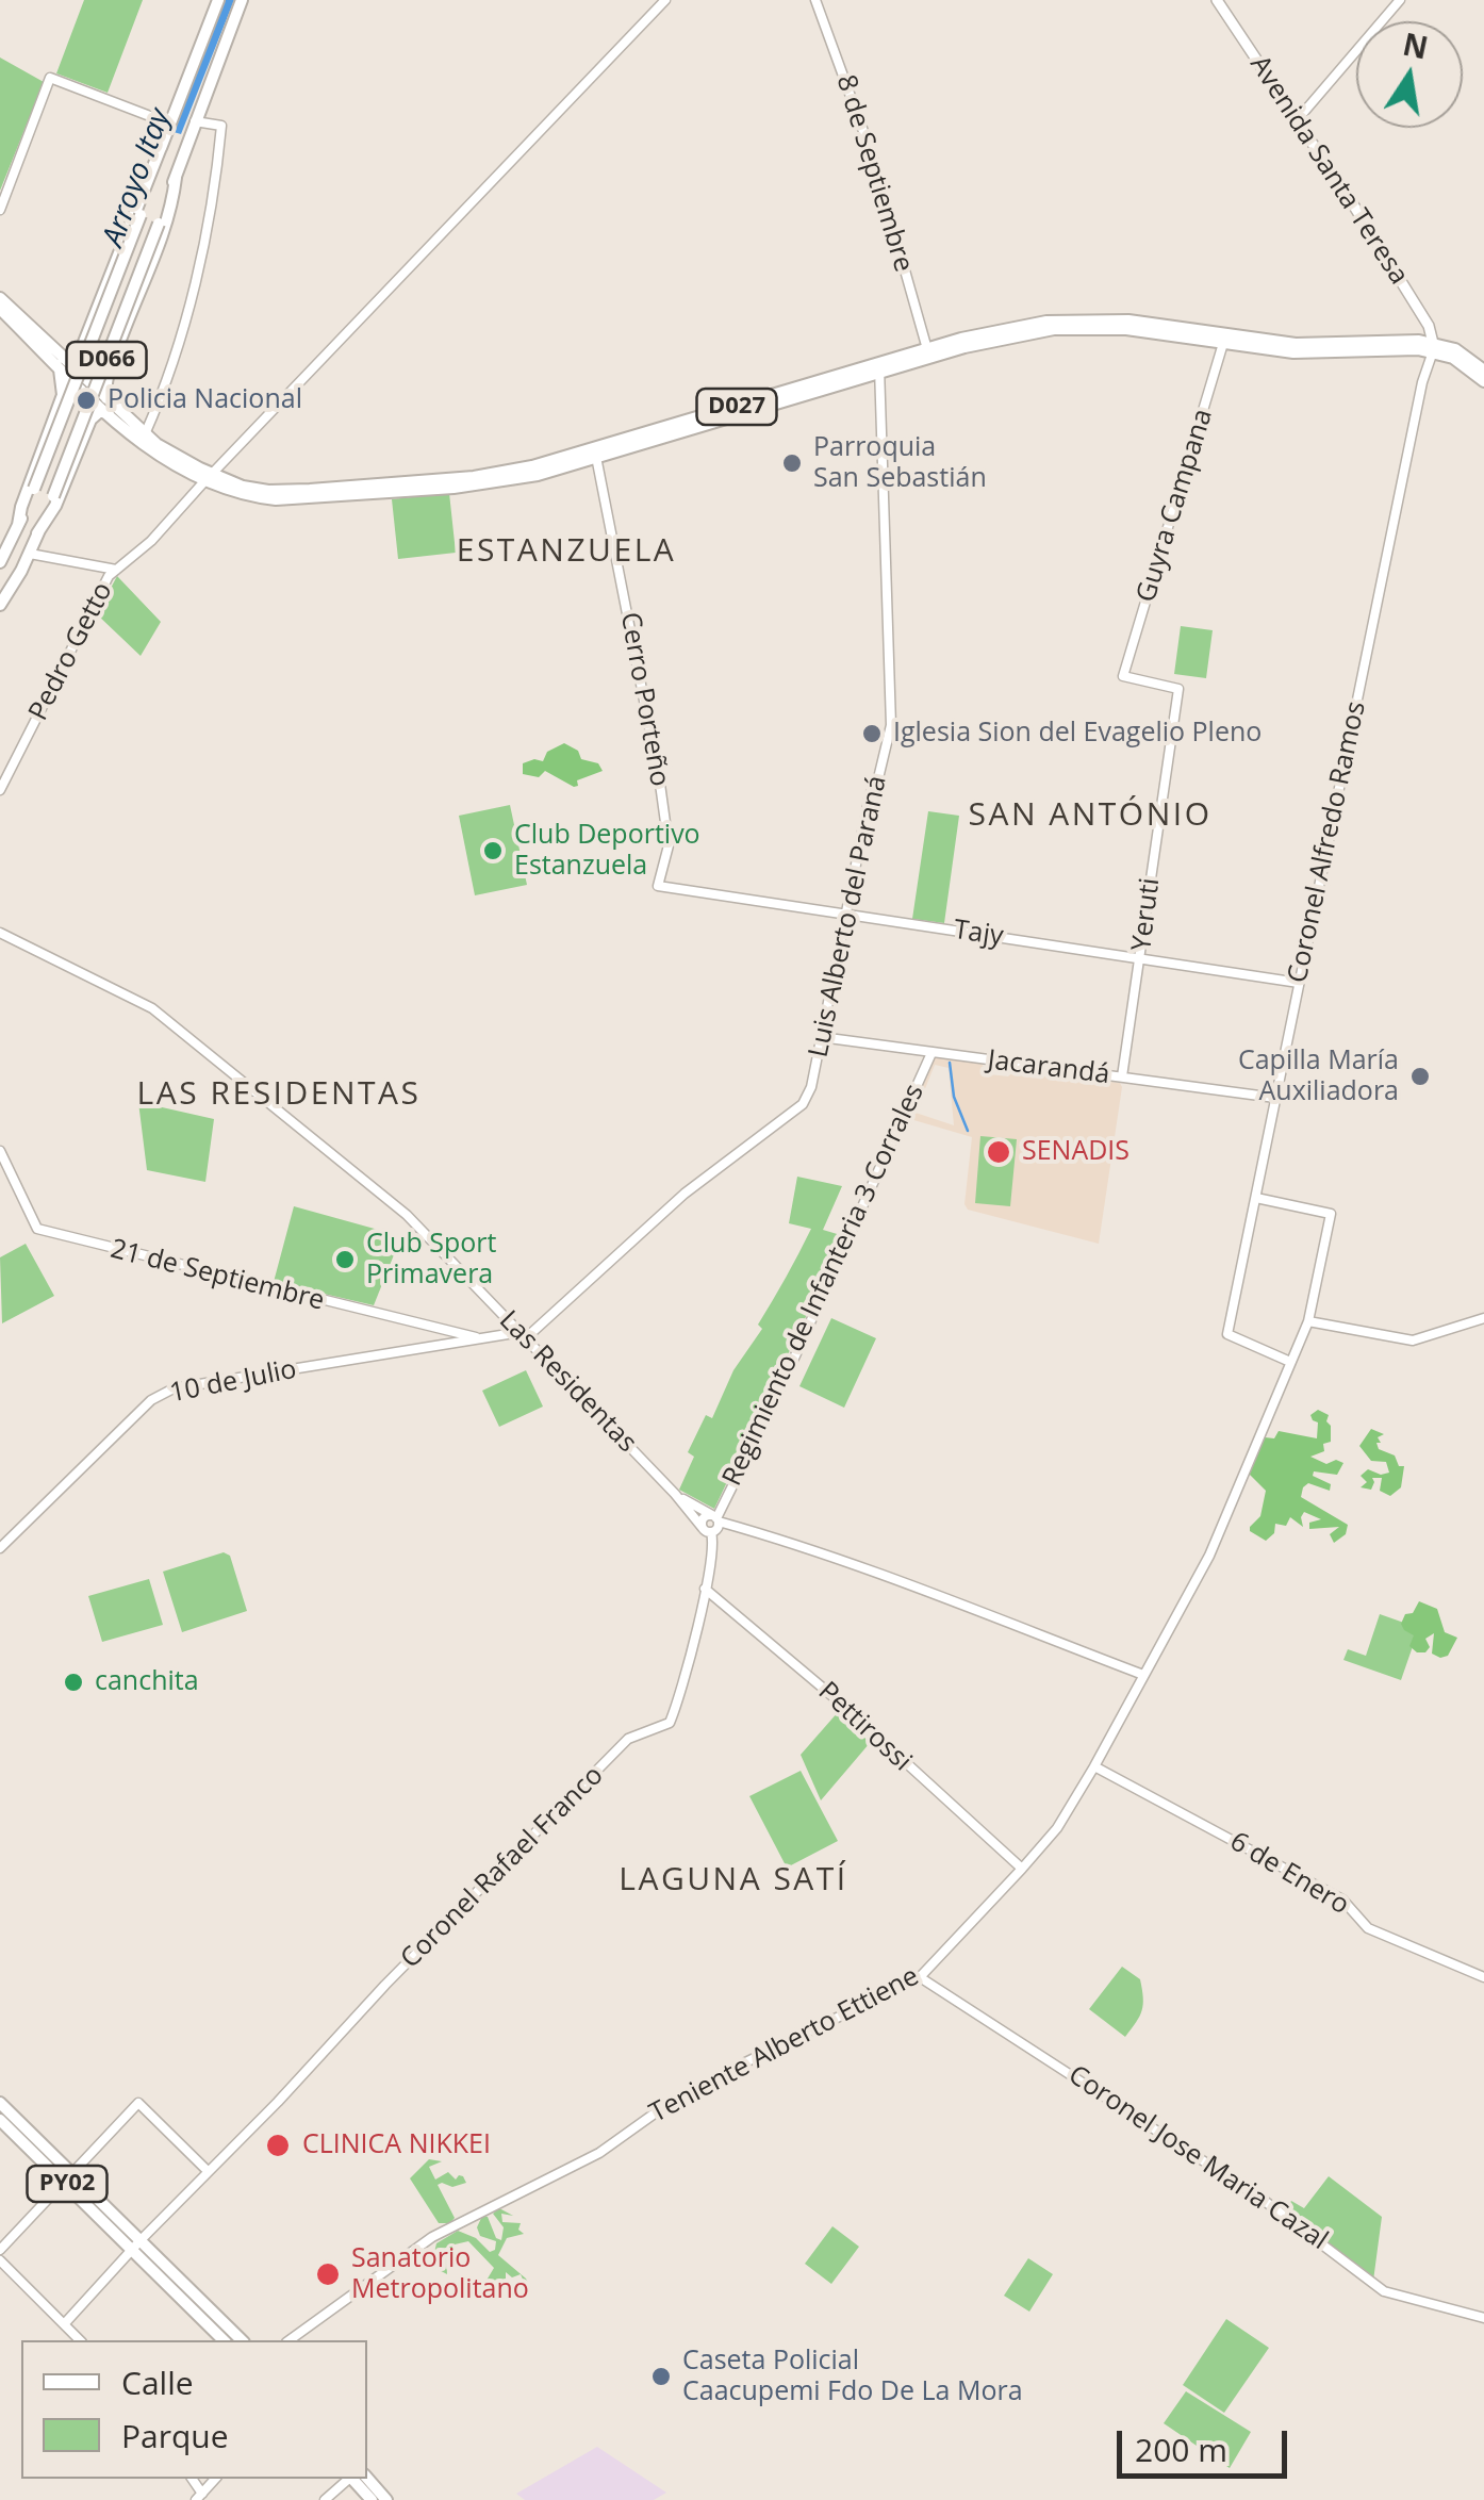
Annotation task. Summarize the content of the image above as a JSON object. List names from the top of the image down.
{
  "streets": {
    "highway": ["D066", "D027", "PY02"],
    "main road": ["Avenida Santa Teresa"],
    "street": [
      "8 de Septiembre",
      "Guyra Campana",
      "Pedro Getto",
      "Cerro Porteño",
      "Coronel Alfredo Ramos",
      "Yeruti",
      "Luis Alberto del Paraná",
      "Tajy",
      "Jacarandá",
      "21 de Septiembre",
      "Regimiento de Infanteria 3 Corrales",
      "10 de Julio",
      "Las Residentas",
      "Pettirossi",
      "Coronel Rafael Franco",
      "6 de Enero",
      "Teniente Alberto Ettiene",
      "Coronel Jose Maria Cazal"
    ]
  },
  "crossings": [
    ["Avenida Santa Teresa", "D027"],
    ["Avenida Santa Teresa", "Coronel Alfredo Ramos"],
    ["8 de Septiembre", "D027"],
    ["D027", "Guyra Campana"],
    ["D027", "Pedro Getto"],
    ["D027", "Cerro Porteño"],
    ["D027", "Coronel Alfredo Ramos"],
    ["D027", "Luis Alberto del Paraná"],
    ["Guyra Campana", "Yeruti"],
    ["Cerro Porteño", "Tajy"],
    ["Coronel Alfredo Ramos", "Tajy"],
    ["Coronel Alfredo Ramos", "Jacarandá"],
    ["Coronel Alfredo Ramos", "Teniente Alberto Ettiene"],
    ["Yeruti", "Tajy"],
    ["Yeruti", "Jacarandá"],
    ["Luis Alberto del Paraná", "Tajy"],
    ["Luis Alberto del Paraná", "Jacarandá"],
    ["Luis Alberto del Paraná", "10 de Julio"],
    ["Luis Alberto del Paraná", "Las Residentas"],
    ["Jacarandá", "Regimiento de Infanteria 3 Corrales"],
    ["21 de Septiembre", "10 de Julio"],
    ["Regimiento de Infanteria 3 Corrales", "Las Residentas"],
    ["10 de Julio", "Las Residentas"],
    ["Las Residentas", "Coronel Rafael Franco"],
    ["Las Residentas", "Teniente Alberto Ettiene"],
    ["Pettirossi", "Coronel Rafael Franco"],
    ["Pettirossi", "Teniente Alberto Ettiene"],
    ["6 de Enero", "Teniente Alberto Ettiene"],
    ["Teniente Alberto Ettiene", "Coronel Jose Maria Cazal"]
  ],
  "districts": [
    "ESTANZUELA",
    "SAN ANTÓNIO",
    "LAS RESIDENTAS",
    "LAGUNA SATÍ"
  ],
  "water": ["Arroyo Itay"],
  "places": [
    "Policia Nacional",
    "Parroquia San Sebastián",
    "Iglesia Sion del Evagelio Pleno",
    "Club Deportivo Estanzuela",
    "Capilla María Auxiliadora",
    "SENADIS",
    "Club Sport Primavera",
    "canchita",
    "CLINICA NIKKEI",
    "Sanatorio Metropolitano",
    "Caseta Policial Caacupemi Fdo De La Mora"
  ],
  "legend": ["Calle", "Parque"],
  "scale_bar": "200 m",
  "north": "top"
}
